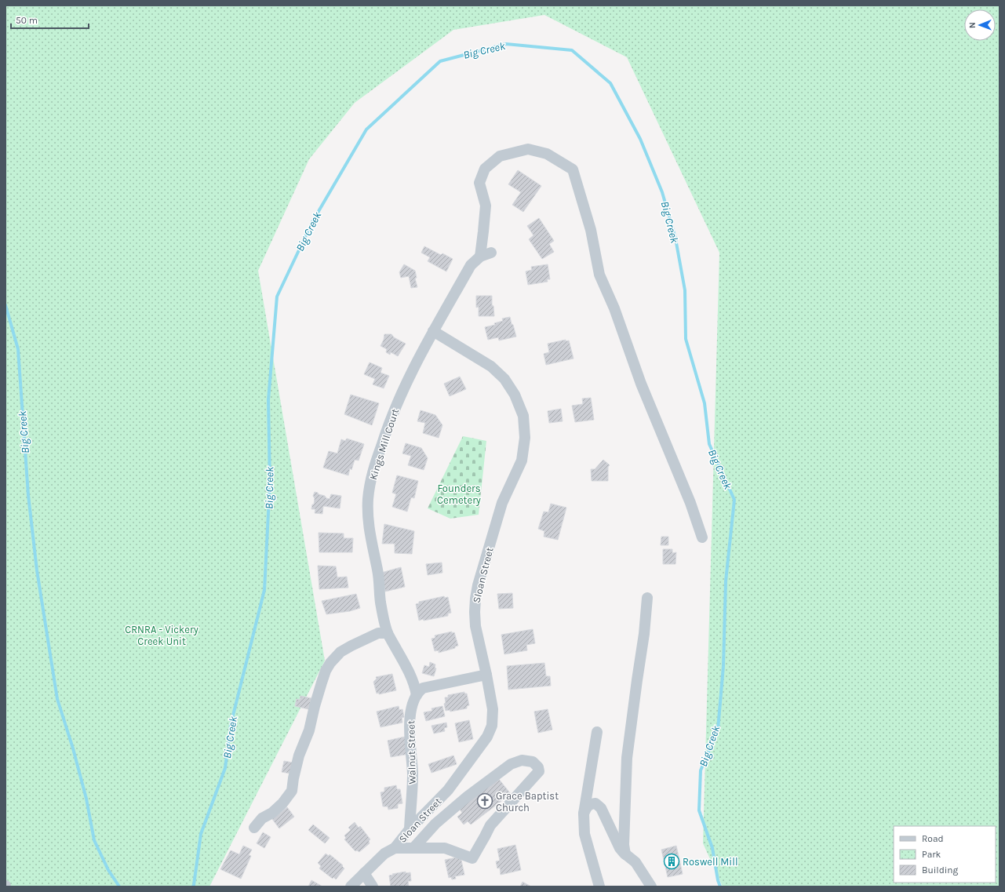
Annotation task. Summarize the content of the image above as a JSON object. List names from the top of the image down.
{
  "streets": {
    "street": ["Kings Mill Court", "Sloan Street", "Walnut Street"]
  },
  "crossings": [
    ["Kings Mill Court", "Sloan Street"],
    ["Kings Mill Court", "Walnut Street"],
    ["Sloan Street", "Walnut Street"]
  ],
  "water": ["Big Creek"],
  "parks": ["Founders Cemetery", "CRNRA - Vickery Creek Unit"],
  "places": {
    "church": ["Grace Baptist Church"],
    "building": ["Roswell Mill"]
  },
  "legend": ["Road", "Park", "Building"],
  "scale_bar": "50 m",
  "north": "left"
}
